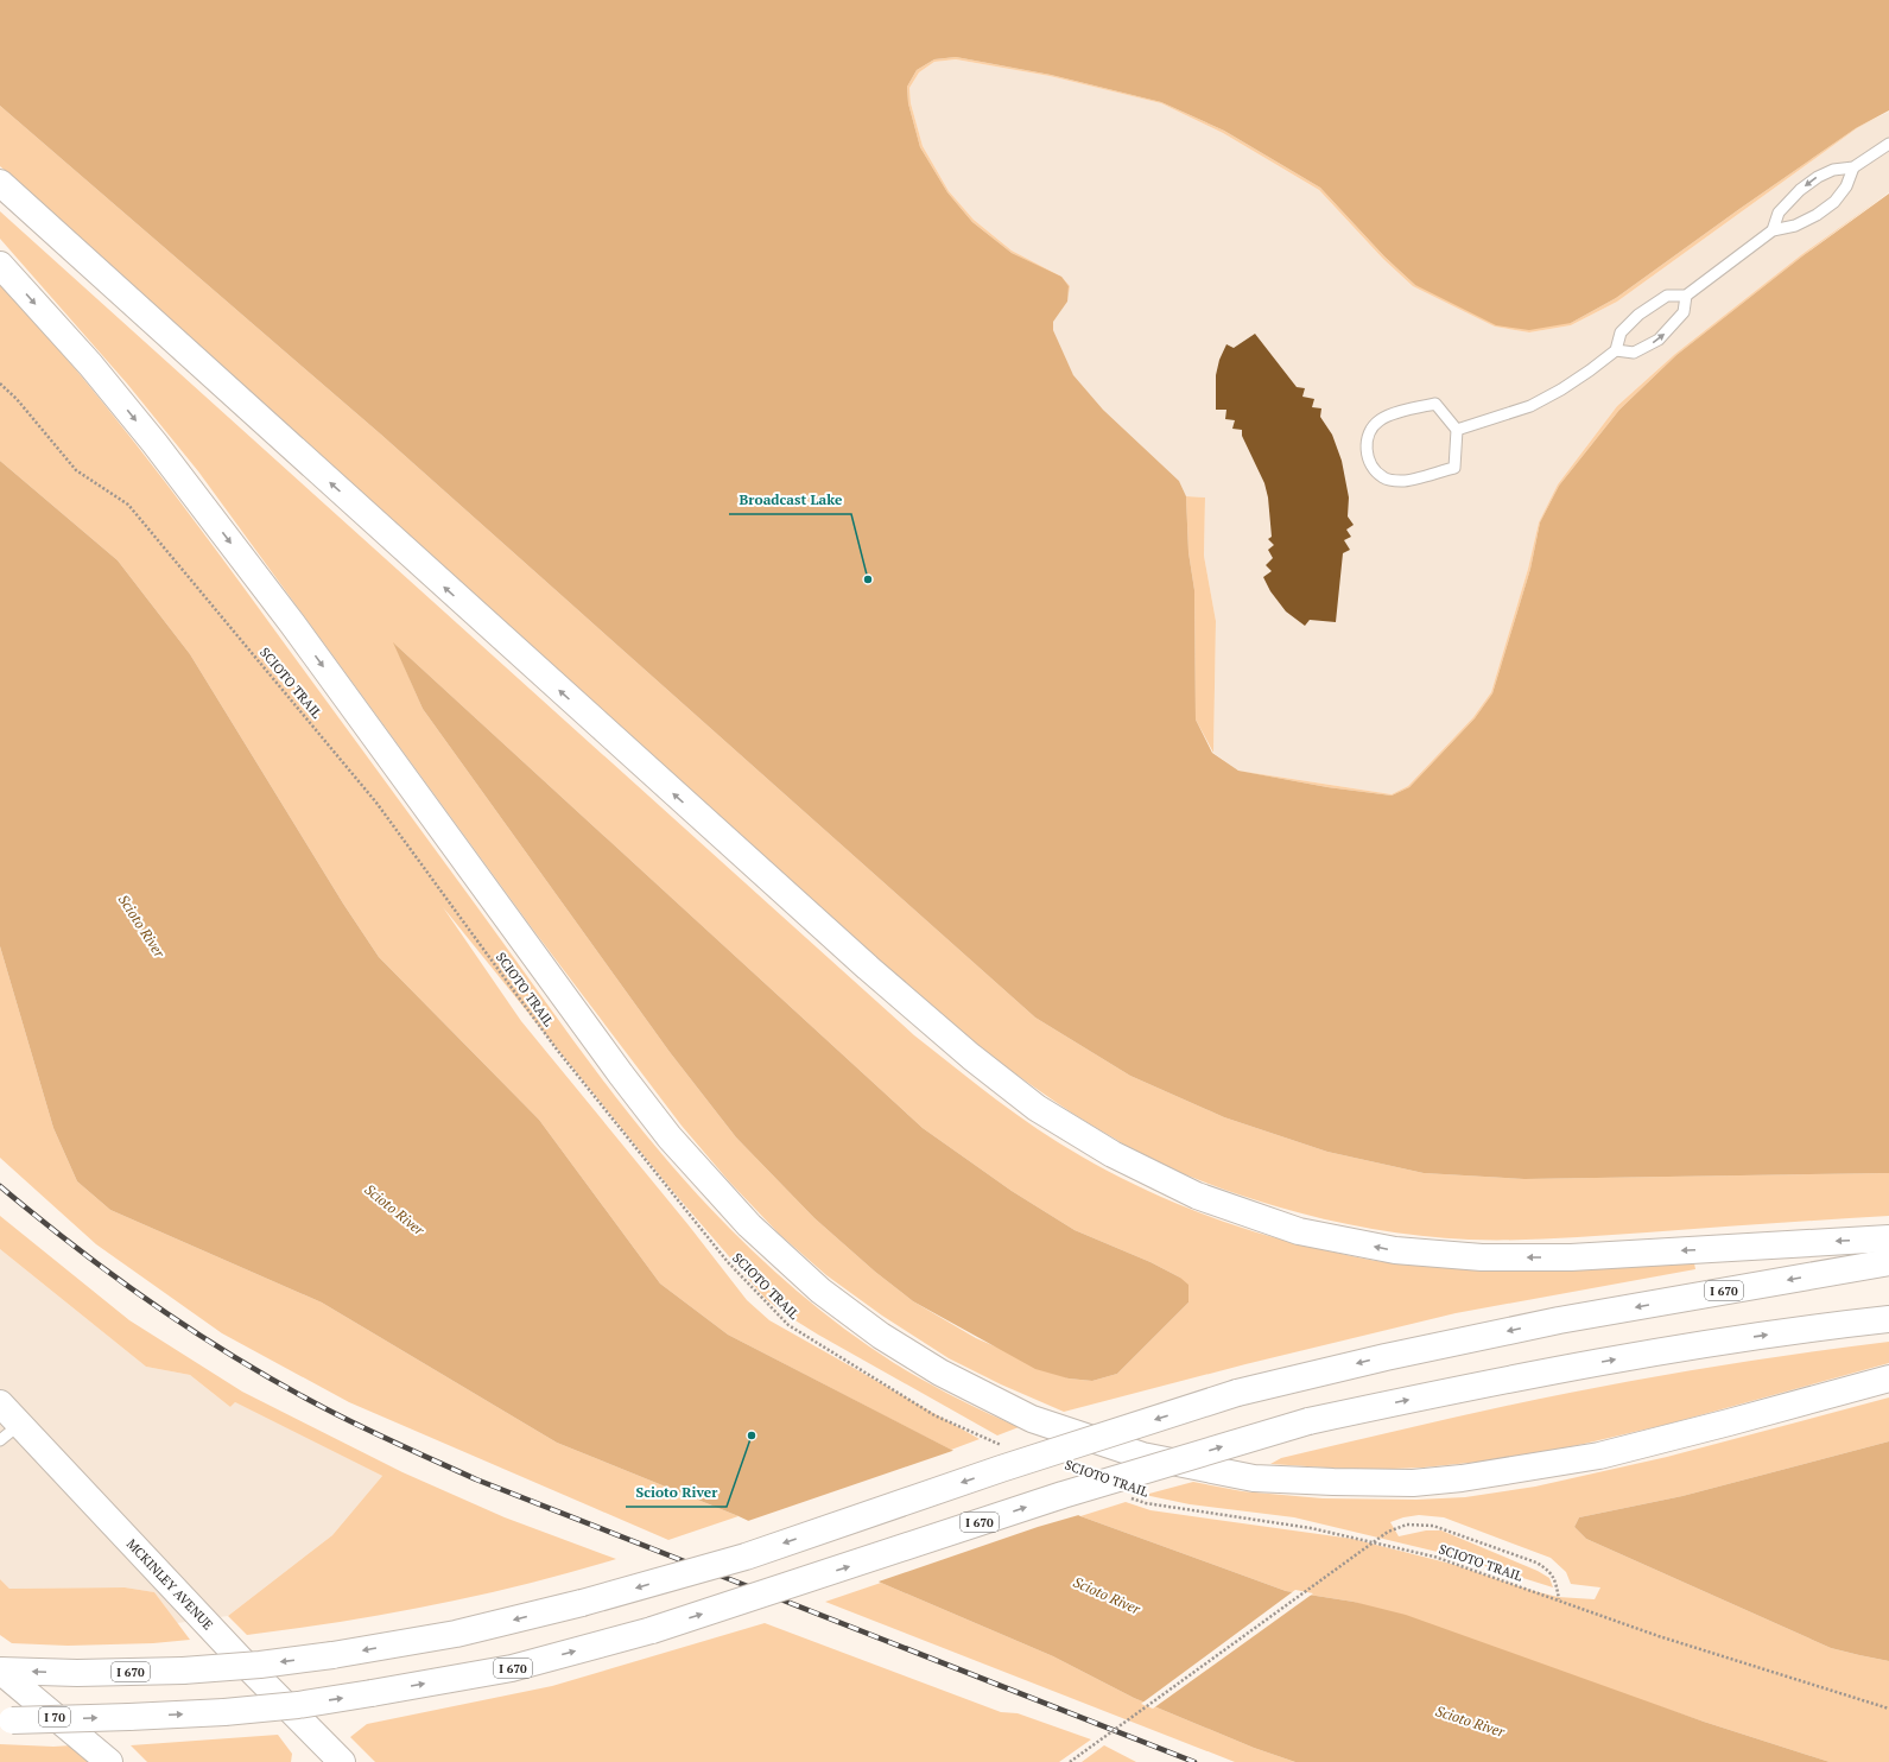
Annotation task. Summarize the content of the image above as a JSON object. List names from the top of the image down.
{
  "streets": {
    "main road": ["I 670", "MCKINLEY AVENUE", "I 70"],
    "path": ["SCIOTO TRAIL"]
  },
  "crossings": [
    ["I 670", "I 70"]
  ],
  "water": ["Scioto River"],
  "places": ["Broadcast Lake", "Scioto River"]
}
